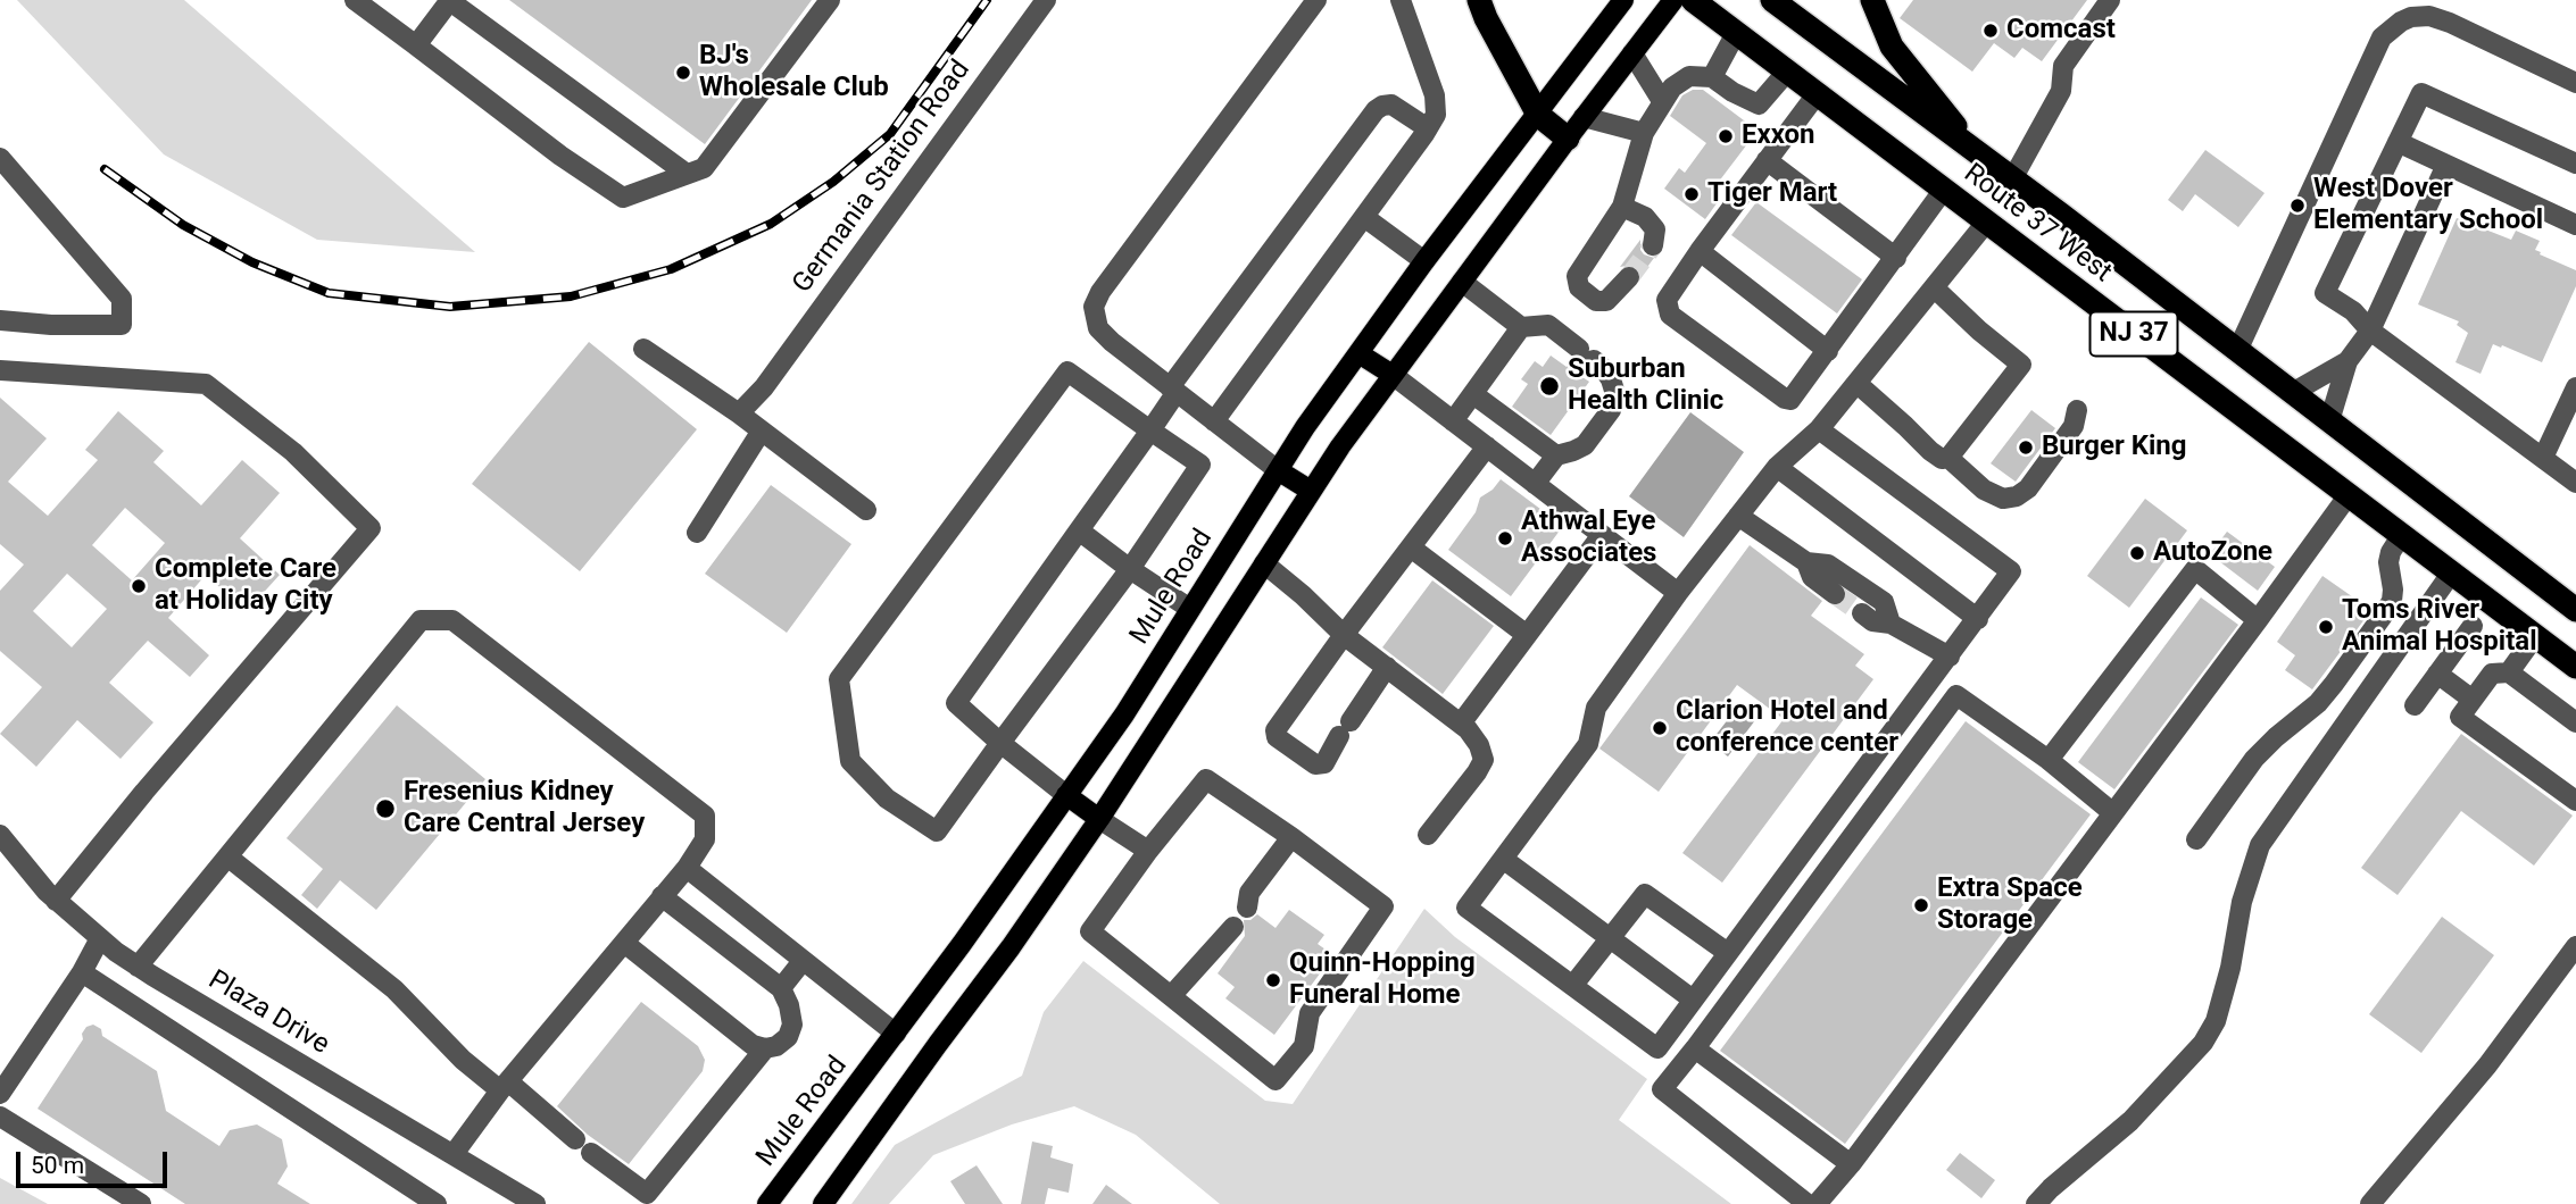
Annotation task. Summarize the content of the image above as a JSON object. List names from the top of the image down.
{
  "streets": {
    "highway": ["Route 37 West", "NJ 37"],
    "main road": ["Mule Road"],
    "street": ["Germania Station Road", "Plaza Drive"]
  },
  "places": [
    "Comcast",
    "BJ's Wholesale Club",
    "Exxon",
    "Tiger Mart",
    "West Dover Elementary School",
    "Suburban Health Clinic",
    "Burger King",
    "Athwal Eye Associates",
    "AutoZone",
    "Complete Care at Holiday City",
    "Toms River Animal Hospital",
    "Clarion Hotel and conference center",
    "Fresenius Kidney Care Central Jersey",
    "Extra Space Storage",
    "Quinn-Hopping Funeral Home"
  ],
  "scale_bar": "50 m"
}
